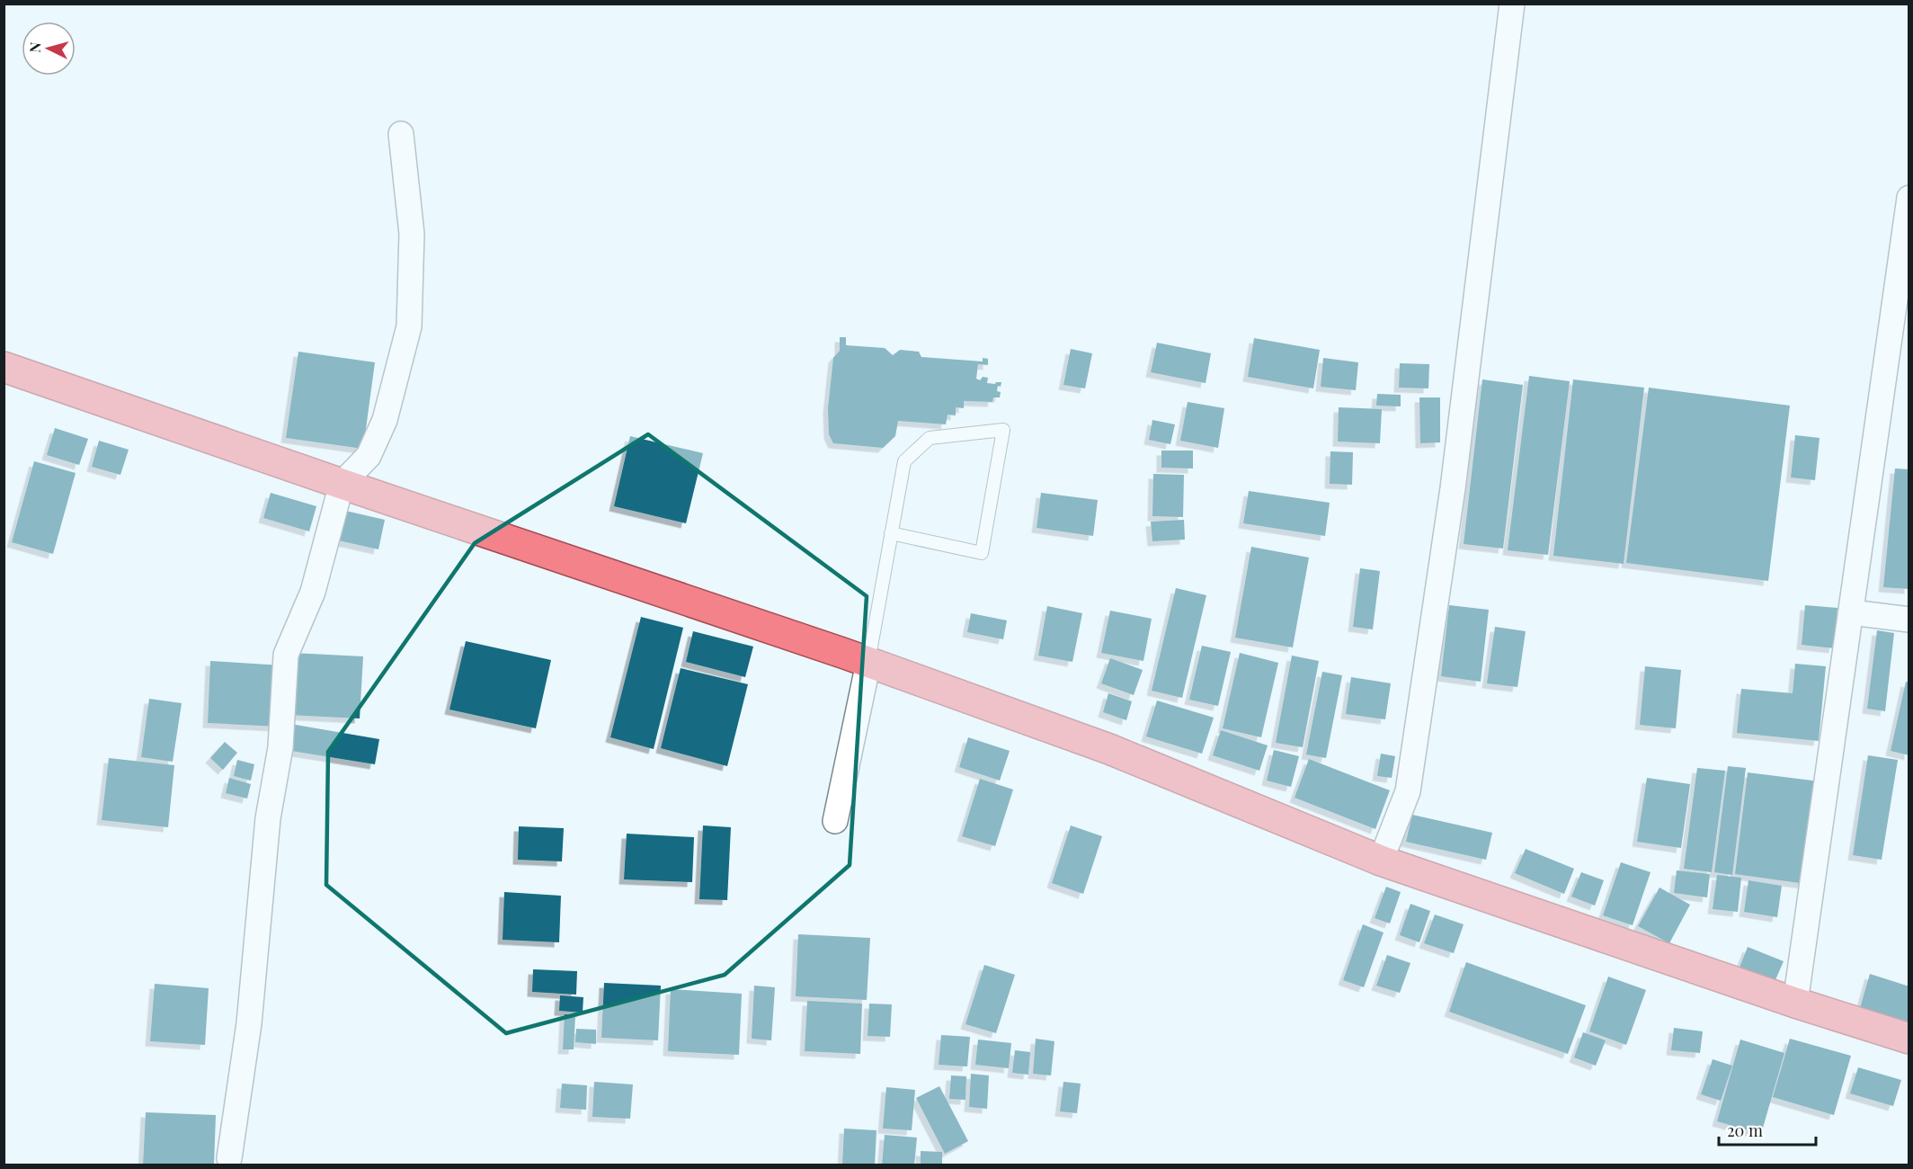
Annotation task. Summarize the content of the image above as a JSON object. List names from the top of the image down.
{
  "scale_bar": "20 m",
  "north": "left"
}
